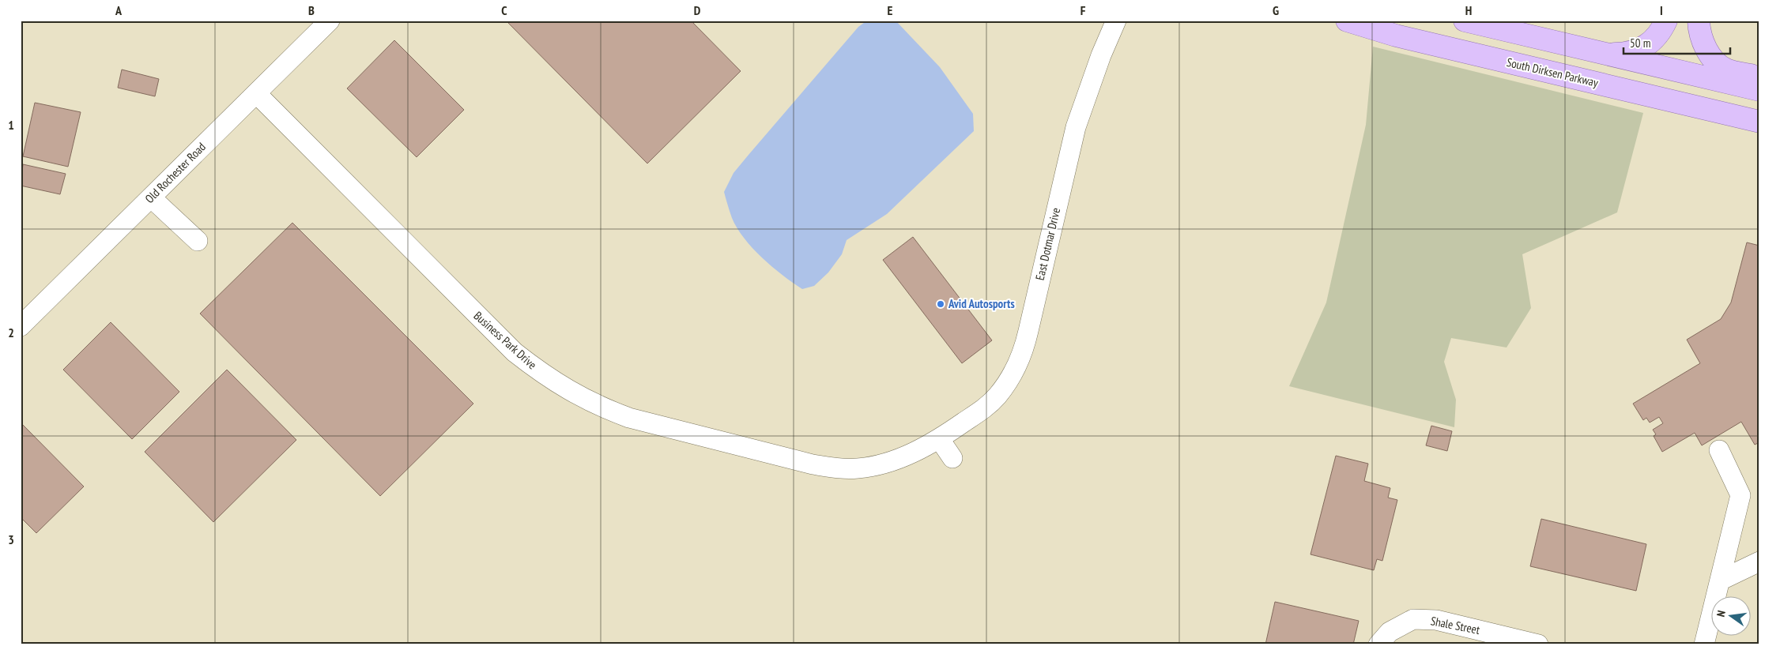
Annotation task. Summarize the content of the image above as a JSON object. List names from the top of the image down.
{
  "streets": {
    "main road": ["South Dirksen Parkway"],
    "street": [
      "Old Rochester Road",
      "East Dotmar Drive",
      "Business Park Drive",
      "Shale Street"
    ]
  },
  "crossings": [
    ["Old Rochester Road", "Business Park Drive"],
    ["East Dotmar Drive", "Business Park Drive"]
  ],
  "places": ["Avid Autosports"],
  "scale_bar": "50 m",
  "north": "left",
  "grid": {
    "columns": [
      "A",
      "B",
      "C",
      "D",
      "E",
      "F",
      "G",
      "H",
      "I"
    ],
    "rows": ["1", "2", "3"]
  }
}
